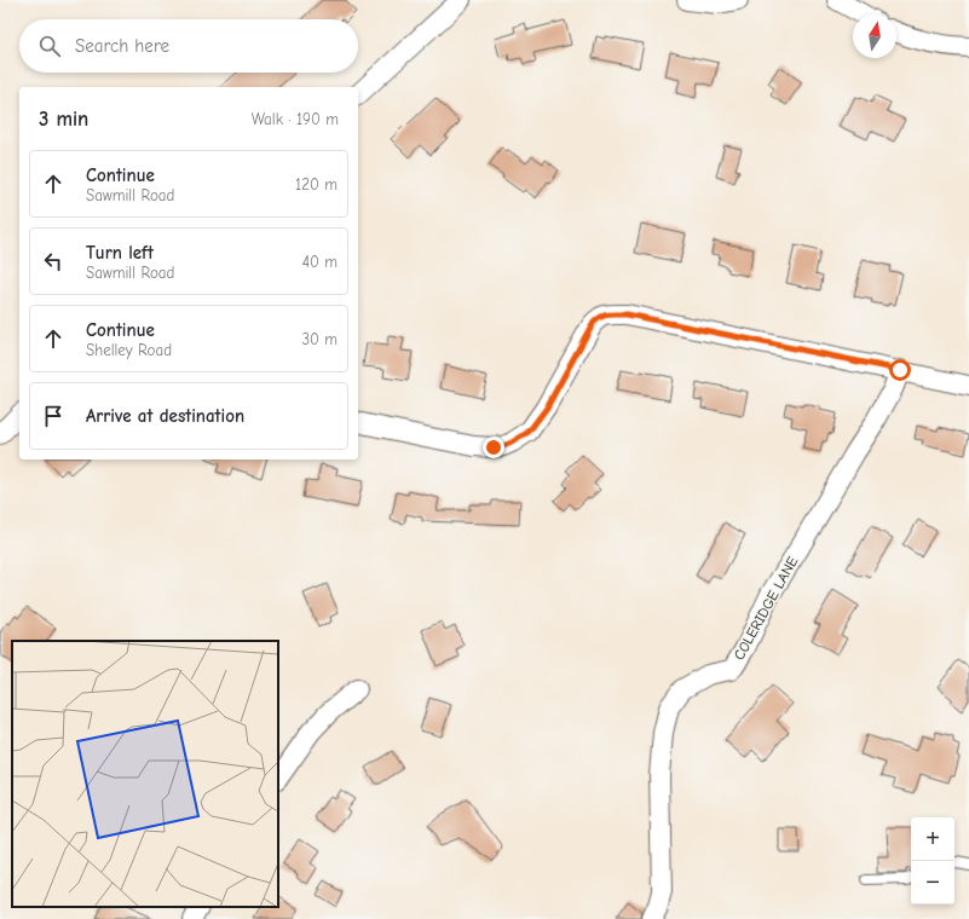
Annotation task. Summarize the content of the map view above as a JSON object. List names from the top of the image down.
{
  "streets": {
    "street": ["COLERIDGE LANE"]
  },
  "north": "top",
  "page": {
    "search": "Search here",
    "heading": ["3 min", "Walk · 190 m"],
    "list": [
      ["Continue", "Sawmill Road", "120 m"],
      ["Turn left", "Sawmill Road", "40 m"],
      ["Continue", "Shelley Road", "30 m"],
      "Arrive at destination"
    ],
    "map_buttons": ["+", "−"]
  }
}
